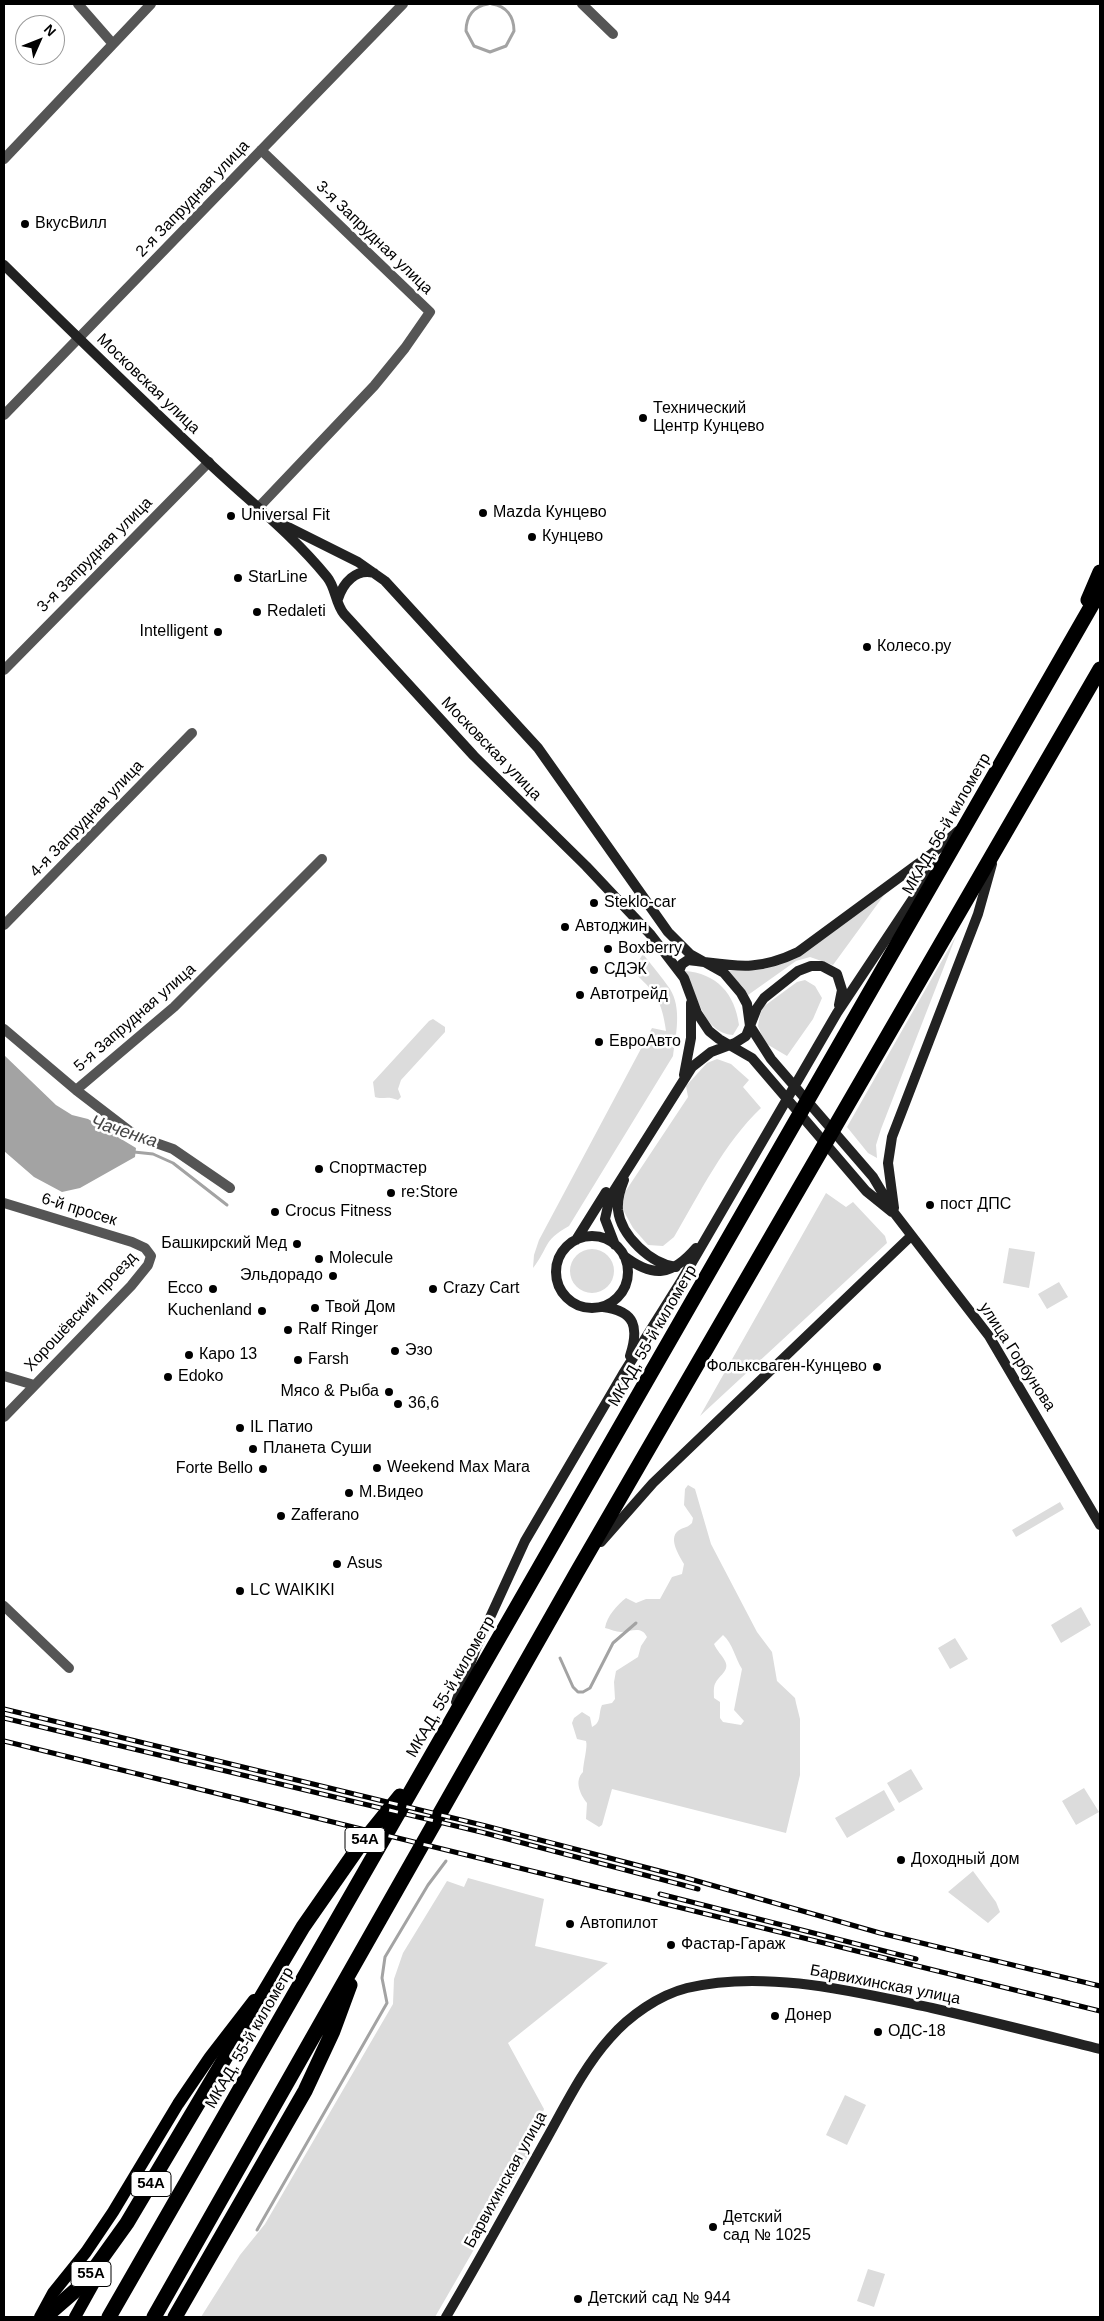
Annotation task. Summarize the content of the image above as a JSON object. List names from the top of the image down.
{
  "streets": {
    "highway": [
      "МКАД, 56-й километр",
      "МКАД, 55-й километр",
      "54А",
      "55А"
    ],
    "street": [
      "2-я Запрудная улица",
      "3-я Запрудная улица",
      "Московская улица",
      "4-я Запрудная улица",
      "5-я Запрудная улица",
      "6-й просек",
      "Хорошёвский проезд",
      "улица Горбунова",
      "Барвихинская улица"
    ]
  },
  "crossings": [
    ["2-я Запрудная улица", "3-я Запрудная улица"],
    ["2-я Запрудная улица", "Московская улица"],
    ["3-я Запрудная улица", "Московская улица"],
    ["Московская улица", "улица Горбунова"],
    ["МКАД, 56-й километр", "МКАД, 55-й километр"],
    ["6-й просек", "Хорошёвский проезд"],
    ["МКАД, 55-й километр", "54А"],
    ["54А", "55А"]
  ],
  "water": ["Чаченка"],
  "places": [
    "ВкусВилл",
    "Технический Центр Кунцево",
    "Mazda Кунцево",
    "Universal Fit",
    "Кунцево",
    "StarLine",
    "Redaleti",
    "Intelligent",
    "Колесо.ру",
    "Steklo-car",
    "Автоджин",
    "Boxberry",
    "СДЭК",
    "Автотрейд",
    "ЕвроАвто",
    "Спортмастер",
    "re:Store",
    "пост ДПС",
    "Crocus Fitness",
    "Башкирский Мед",
    "Molecule",
    "Эльдорадо",
    "Ecco",
    "Crazy Cart",
    "Твой Дом",
    "Kuchenland",
    "Ralf Ringer",
    "Эзо",
    "Каро 13",
    "Farsh",
    "Фольксваген-Кунцево",
    "Edoko",
    "Мясо & Рыба",
    "36,6",
    "IL Патио",
    "Планета Суши",
    "Weekend Max Mara",
    "Forte Bello",
    "М.Видео",
    "Zafferano",
    "Asus",
    "LC WAIKIKI",
    "Доходный дом",
    "Автопилот",
    "Фастар-Гараж",
    "Донер",
    "ОДС-18",
    "Детский сад № 1025",
    "Детский сад № 944"
  ],
  "north": "top right"
}
